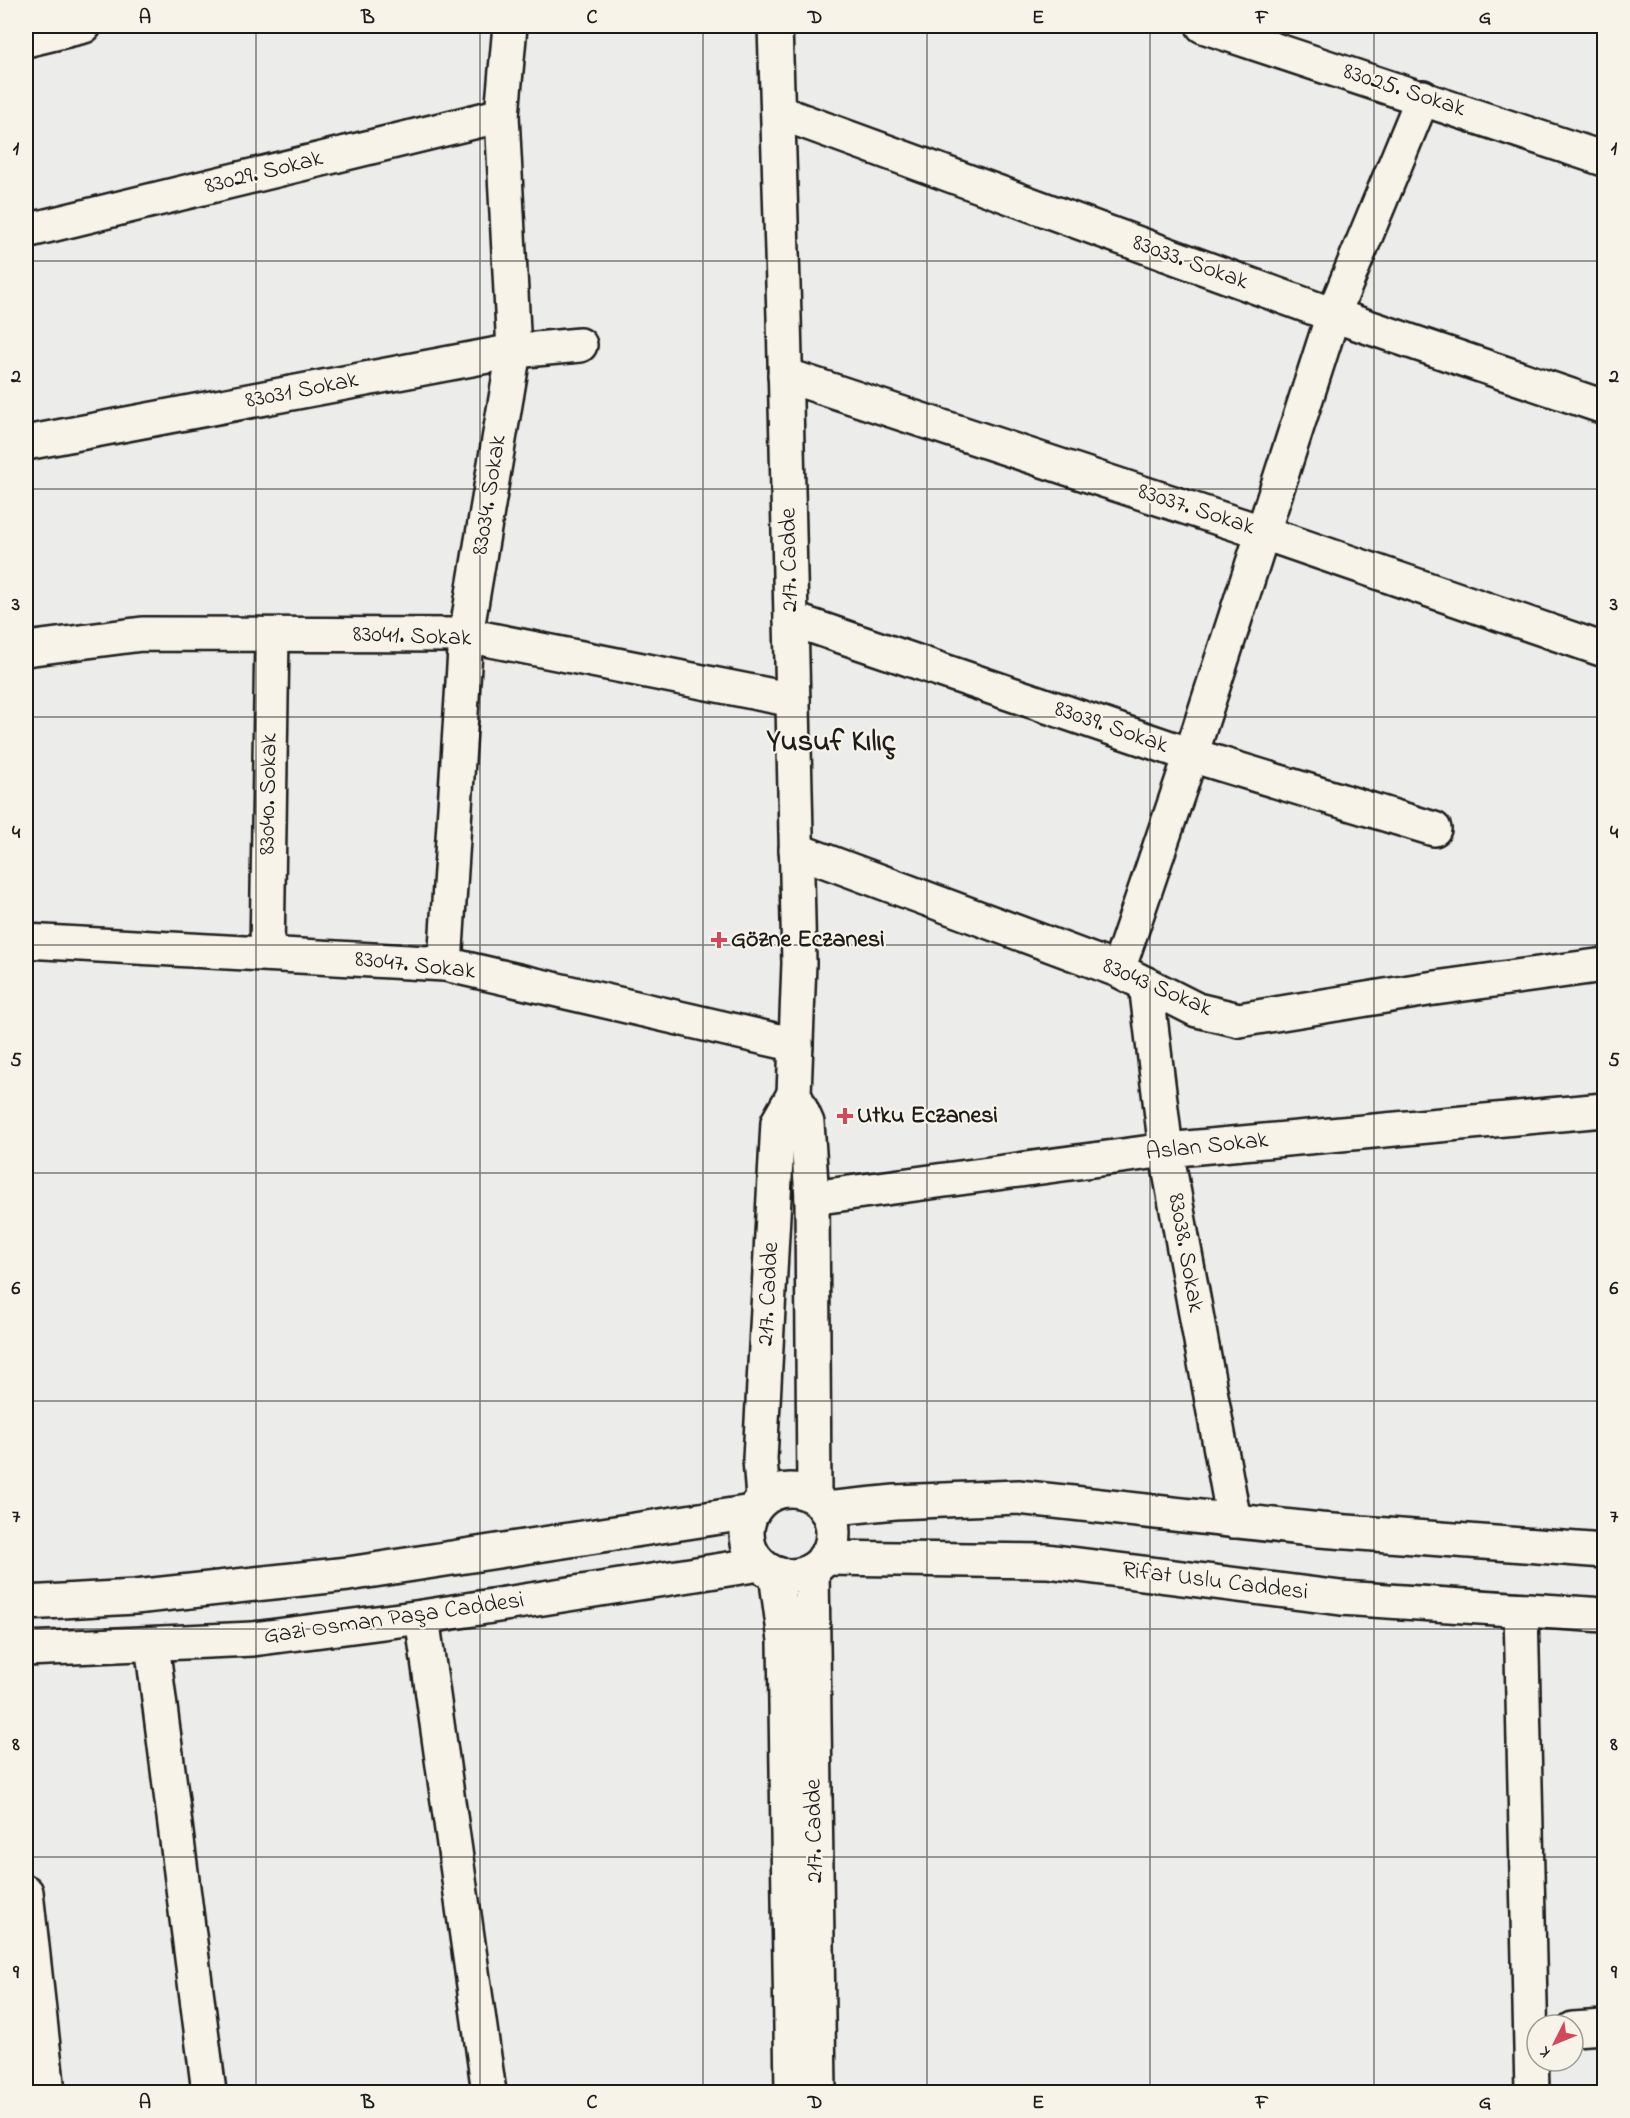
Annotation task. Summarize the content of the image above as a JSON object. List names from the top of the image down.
{
  "streets": {
    "street": [
      "83025. Sokak",
      "83029. Sokak",
      "83033. Sokak",
      "83031 Sokak",
      "83034. Sokak",
      "83037. Sokak",
      "217. Cadde",
      "83041. Sokak",
      "83039. Sokak",
      "83040. Sokak",
      "83047. Sokak",
      "83043 Sokak",
      "Aslan Sokak",
      "83038. Sokak",
      "Rifat Uslu Caddesi",
      "Gazi Osman Paşa Caddesi"
    ]
  },
  "crossings": [
    ["83029. Sokak", "83034. Sokak"],
    ["83033. Sokak", "217. Cadde"],
    ["83031 Sokak", "83034. Sokak"],
    ["83034. Sokak", "83041. Sokak"],
    ["83034. Sokak", "83047. Sokak"],
    ["83037. Sokak", "217. Cadde"],
    ["217. Cadde", "83041. Sokak"],
    ["217. Cadde", "83039. Sokak"],
    ["217. Cadde", "83047. Sokak"],
    ["217. Cadde", "83043 Sokak"],
    ["217. Cadde", "Aslan Sokak"],
    ["217. Cadde", "Rifat Uslu Caddesi"],
    ["217. Cadde", "Gazi Osman Paşa Caddesi"],
    ["83041. Sokak", "83040. Sokak"],
    ["83040. Sokak", "83047. Sokak"],
    ["83043 Sokak", "83038. Sokak"],
    ["Aslan Sokak", "83038. Sokak"],
    ["Rifat Uslu Caddesi", "Gazi Osman Paşa Caddesi"]
  ],
  "districts": ["Yusuf Kılıç"],
  "places": {
    "health": ["Gözne Eczanesi", "Utku Eczanesi"]
  },
  "north": "bottom left",
  "grid": {
    "columns": [
      "A",
      "B",
      "C",
      "D",
      "E",
      "F",
      "G"
    ],
    "rows": [
      "1",
      "2",
      "3",
      "4",
      "5",
      "6",
      "7",
      "8",
      "9"
    ]
  }
}
